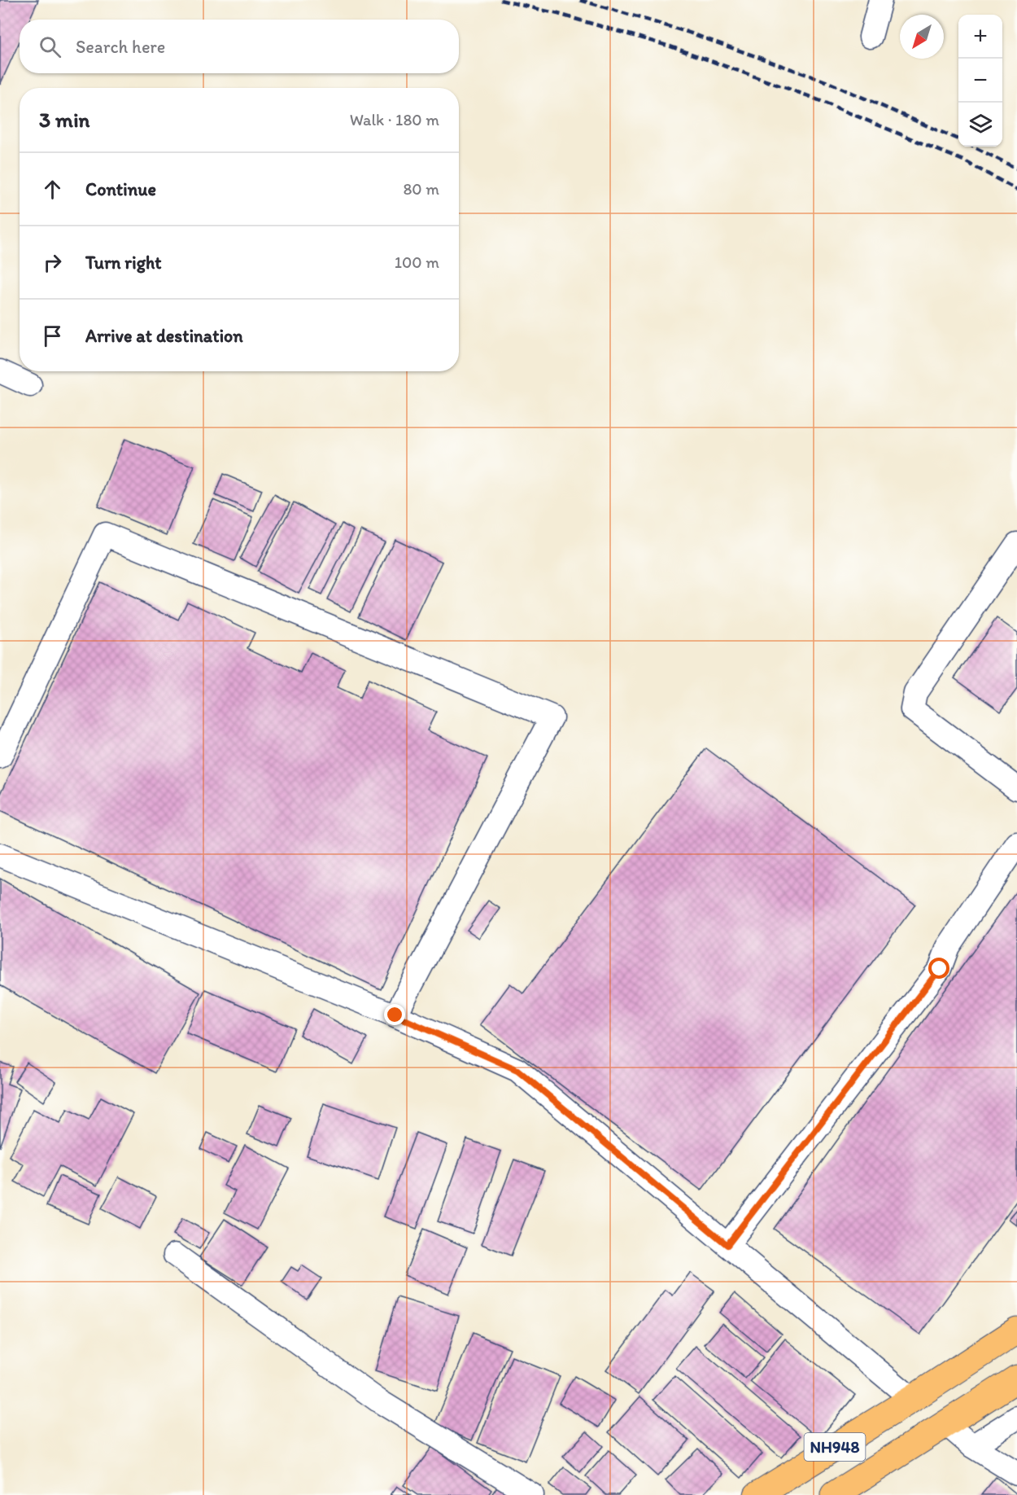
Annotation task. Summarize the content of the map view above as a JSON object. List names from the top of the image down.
{
  "streets": {
    "highway": ["NH948"]
  },
  "north": "bottom left",
  "page": {
    "map_buttons": ["+", "−"],
    "search": "Search here",
    "heading": ["3 min", "Walk · 180 m"],
    "list": [
      ["Continue", "80 m"],
      ["Turn right", "100 m"],
      "Arrive at destination"
    ]
  }
}
